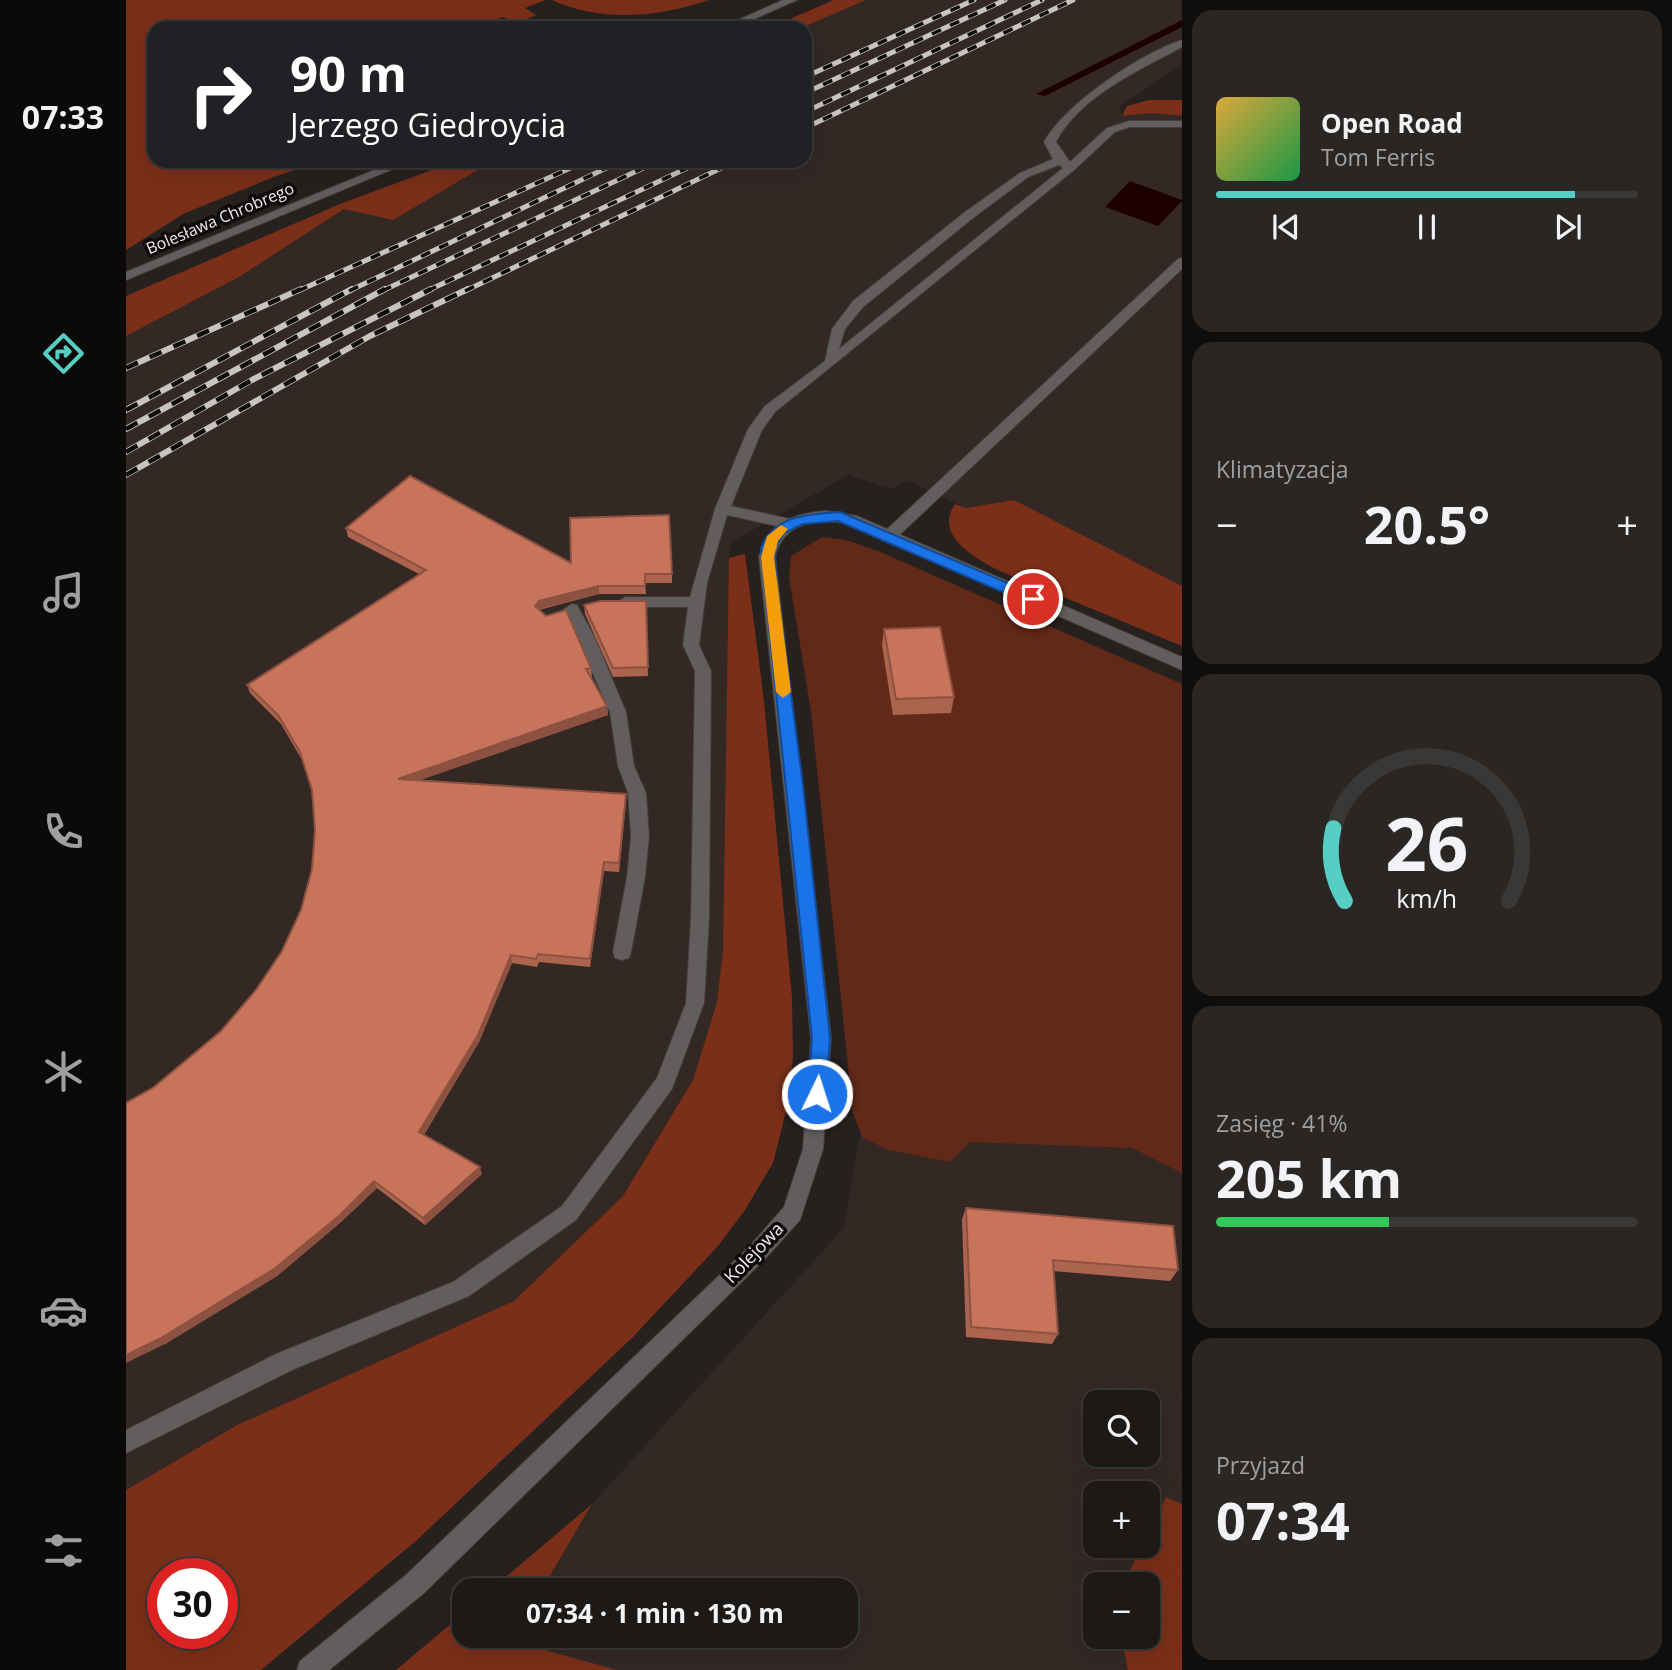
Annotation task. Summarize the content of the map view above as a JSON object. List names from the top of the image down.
{
  "streets": {
    "street": ["Bolesława Chrobrego", "Kolejowa"]
  },
  "page": {
    "tabs": "07:33",
    "turn": ["90 m", "Jerzego Giedroycia"],
    "song": ["Open Road", "Tom Ferris"],
    "tile": [
      "Klimatyzacja",
      ["Zasięg · 41%", "205 km"],
      ["Przyjazd", "07:34"]
    ],
    "heat": ["−", "20.5°", "+"],
    "map_buttons": ["+", "−"],
    "limit": "30",
    "trip": "07:34 · 1 min · 130 m",
    "gauge": ["26", "km/h"]
  }
}
